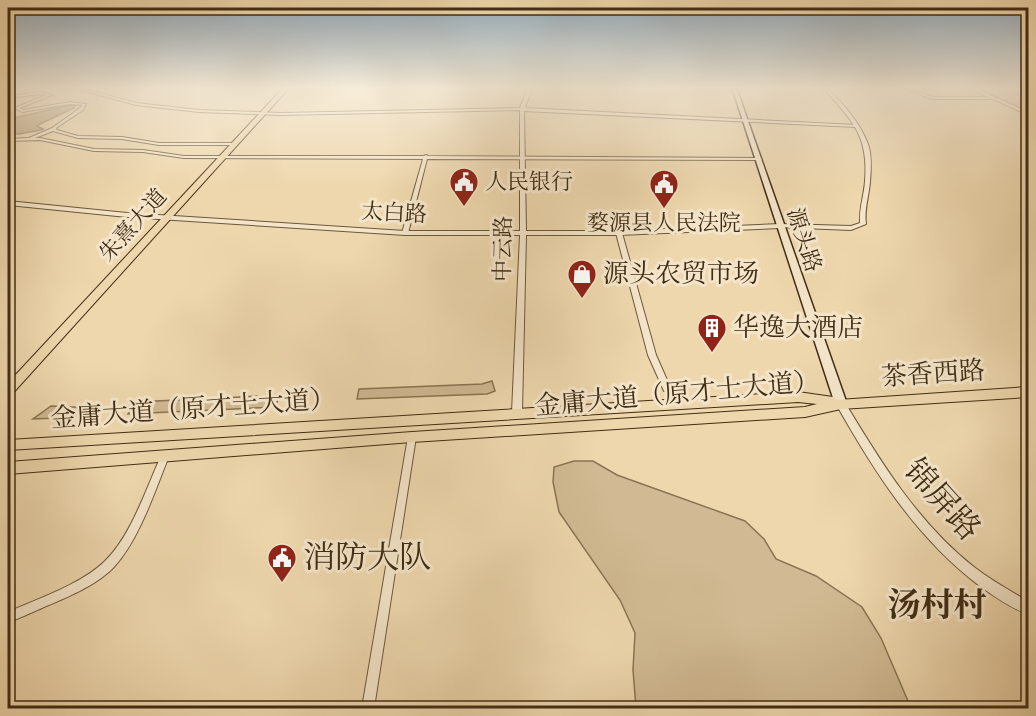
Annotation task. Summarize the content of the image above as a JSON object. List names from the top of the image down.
{
  "streets": {
    "main road": [
      "朱熹大道",
      "源头路",
      "茶香西路",
      "金庸大道（原才士大道）"
    ],
    "street": ["太白路", "中云路", "锦屏路"]
  },
  "crossings": [
    ["太白路", "朱熹大道"],
    ["太白路", "源头路"],
    ["太白路", "中云路"],
    ["源头路", "茶香西路"],
    ["源头路", "金庸大道（原才士大道）"],
    ["源头路", "锦屏路"],
    ["中云路", "金庸大道（原才士大道）"],
    ["茶香西路", "金庸大道（原才士大道）"],
    ["茶香西路", "锦屏路"],
    ["金庸大道（原才士大道）", "锦屏路"]
  ],
  "districts": ["汤村村"],
  "places": {
    "public building": ["人民银行", "婺源县人民法院", "消防大队"],
    "shop": ["源头农贸市场"],
    "building": ["华逸大酒店"]
  }
}
